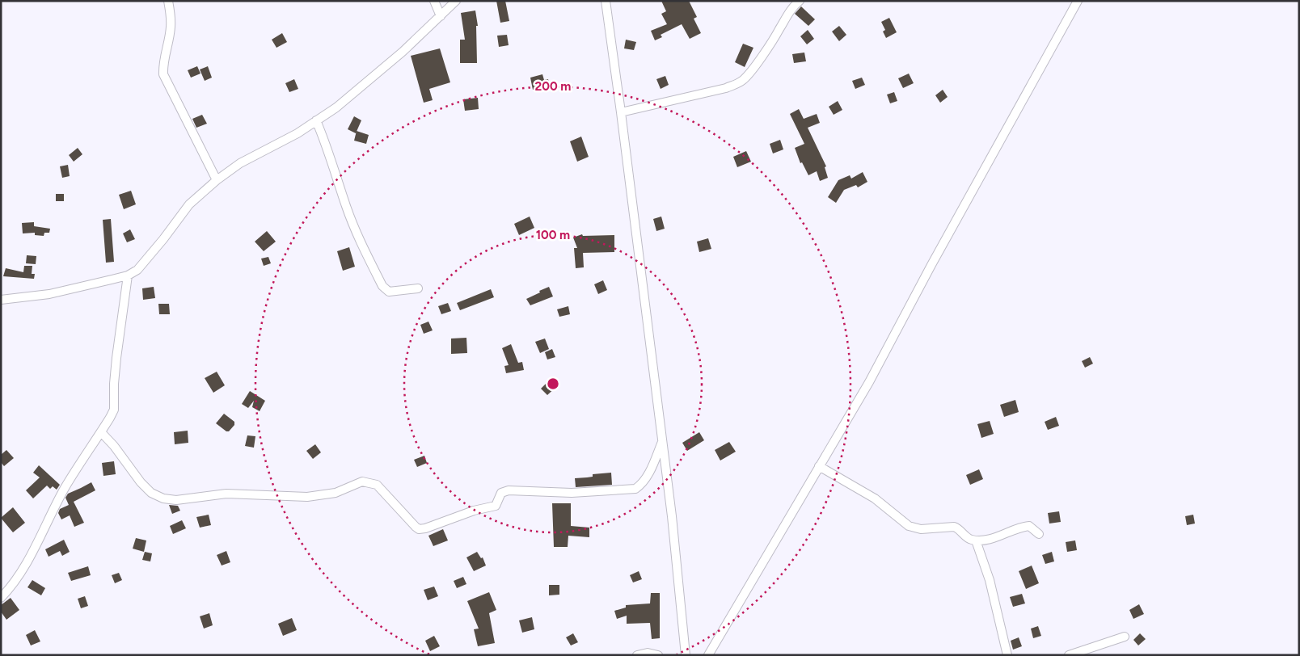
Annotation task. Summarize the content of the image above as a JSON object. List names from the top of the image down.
{
  "rings": ["200 m", "100 m"]
}
